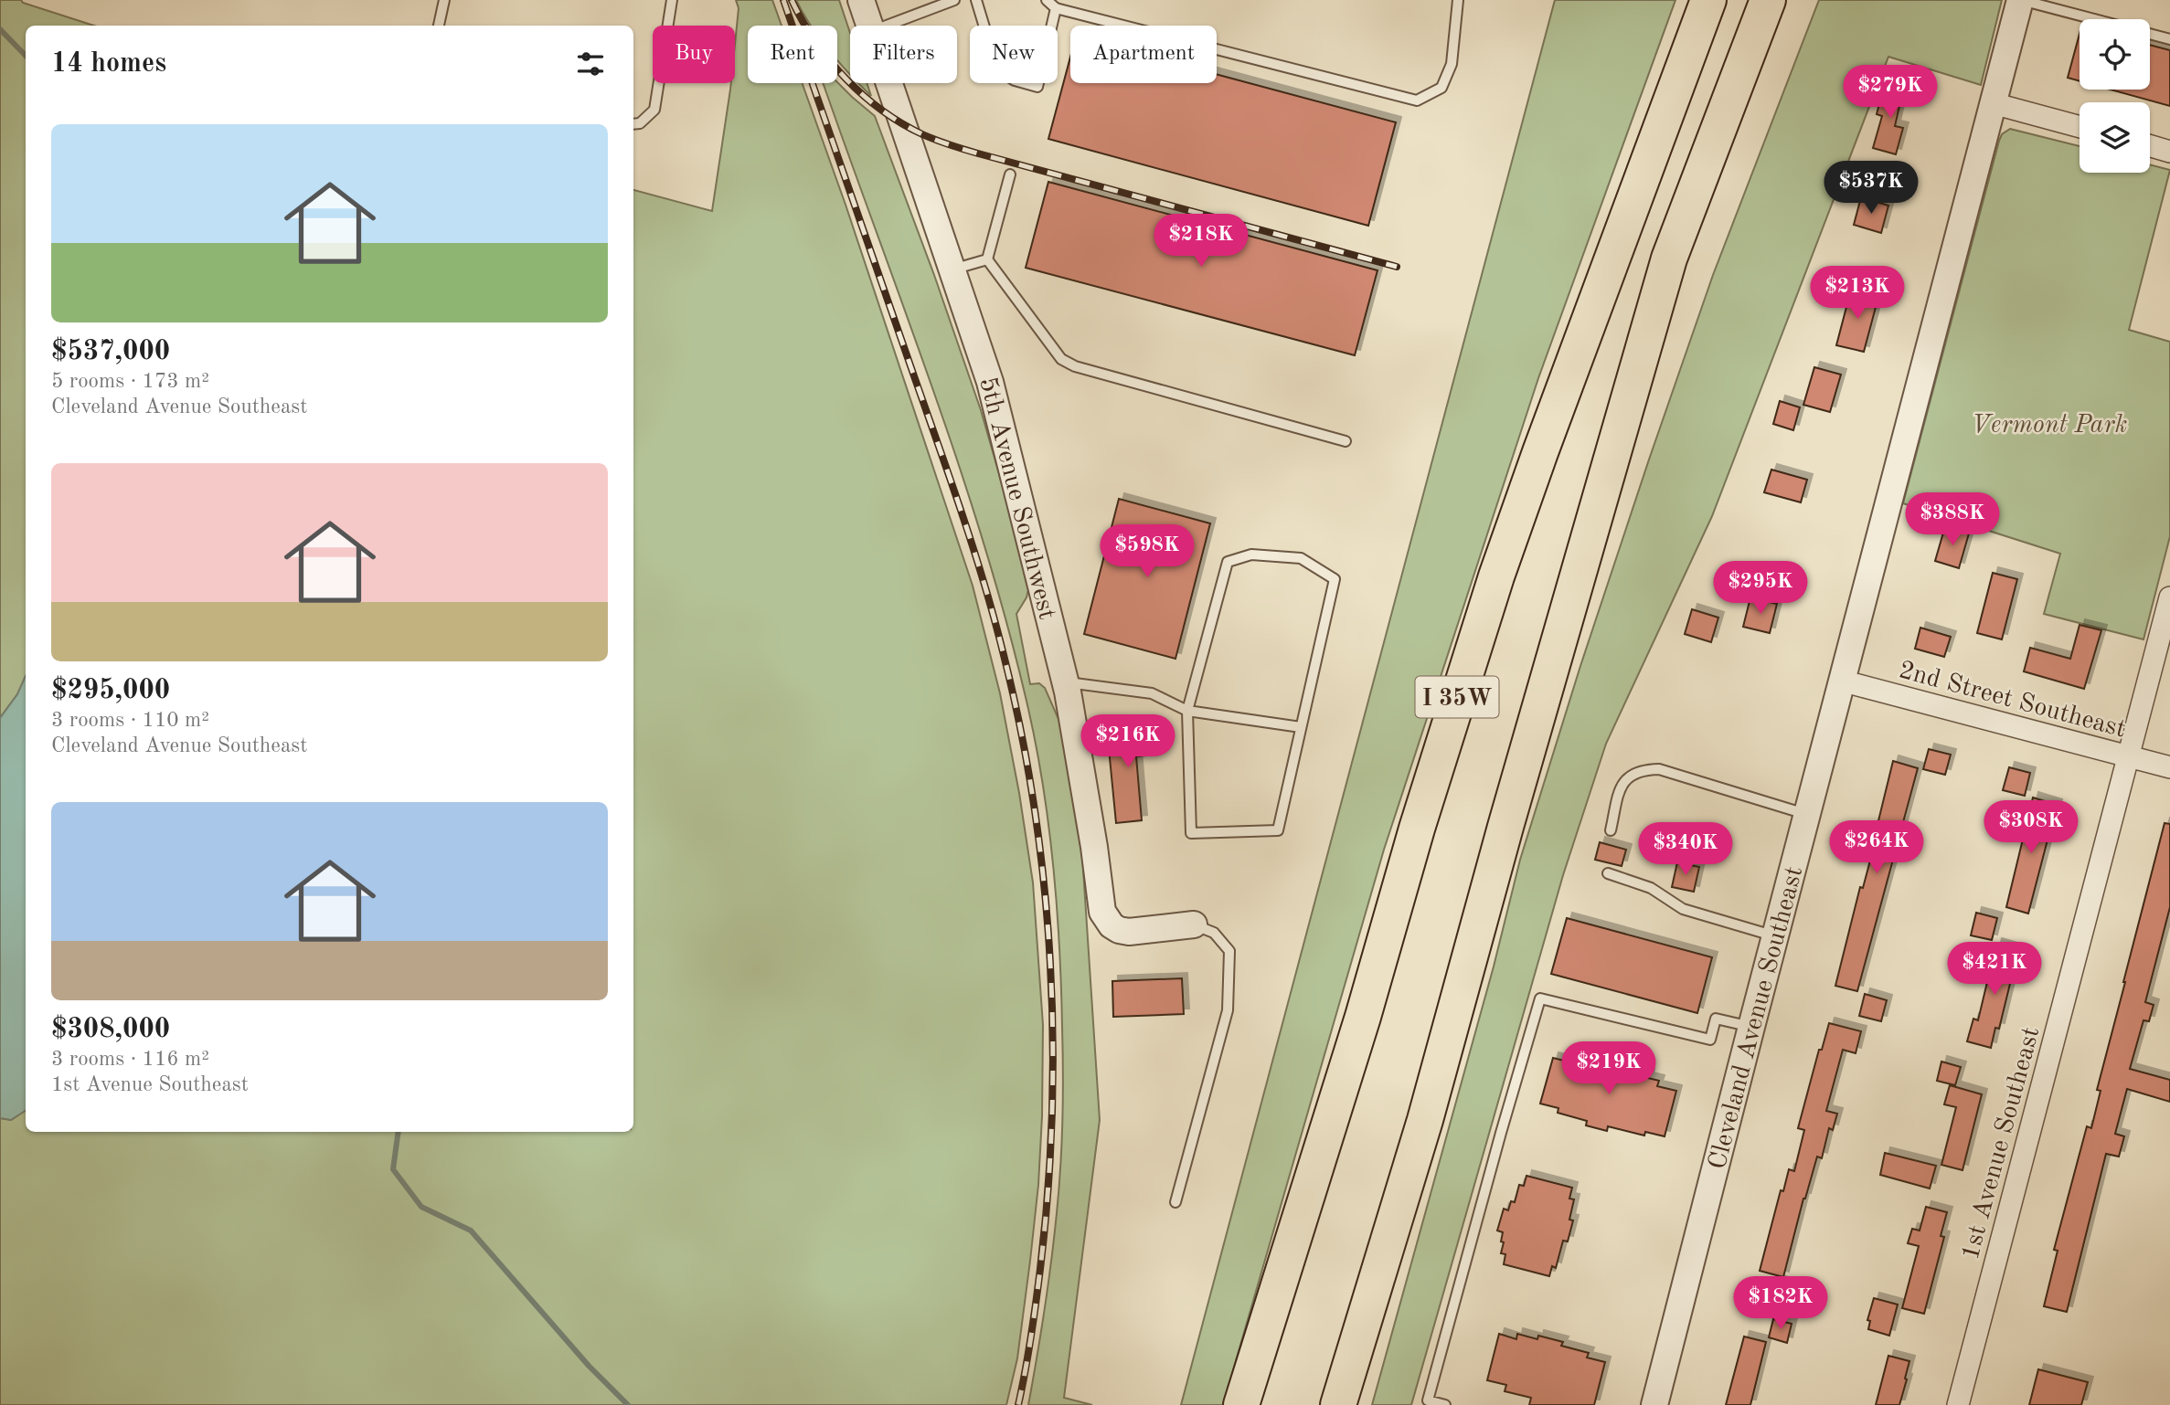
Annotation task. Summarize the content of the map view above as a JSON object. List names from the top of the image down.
{
  "streets": {
    "highway": ["I 35W"],
    "street": [
      "5th Avenue Southwest",
      "2nd Street Southeast",
      "Cleveland Avenue Southeast",
      "1st Avenue Southeast"
    ]
  },
  "crossings": [
    ["2nd Street Southeast", "Cleveland Avenue Southeast"],
    ["2nd Street Southeast", "1st Avenue Southeast"]
  ],
  "parks": ["Vermont Park"],
  "page": {
    "chip": [
      "Buy",
      "Rent",
      "Filters",
      "New",
      "Apartment"
    ],
    "heading": "14 homes",
    "price": [
      "$279K",
      "$537K",
      "$218K",
      "$213K",
      "$388K",
      "$598K",
      "$295K",
      "$216K",
      "$308K",
      "$264K",
      "$340K",
      "$421K",
      "$219K",
      "$182K"
    ],
    "list": [
      {
        "name": "$537,000",
        "note": "5 rooms · 173 m² · Cleveland Avenue Southeast"
      },
      {
        "name": "$295,000",
        "note": "3 rooms · 110 m² · Cleveland Avenue Southeast"
      },
      {
        "name": "$308,000",
        "note": "3 rooms · 116 m² · 1st Avenue Southeast"
      }
    ]
  }
}
